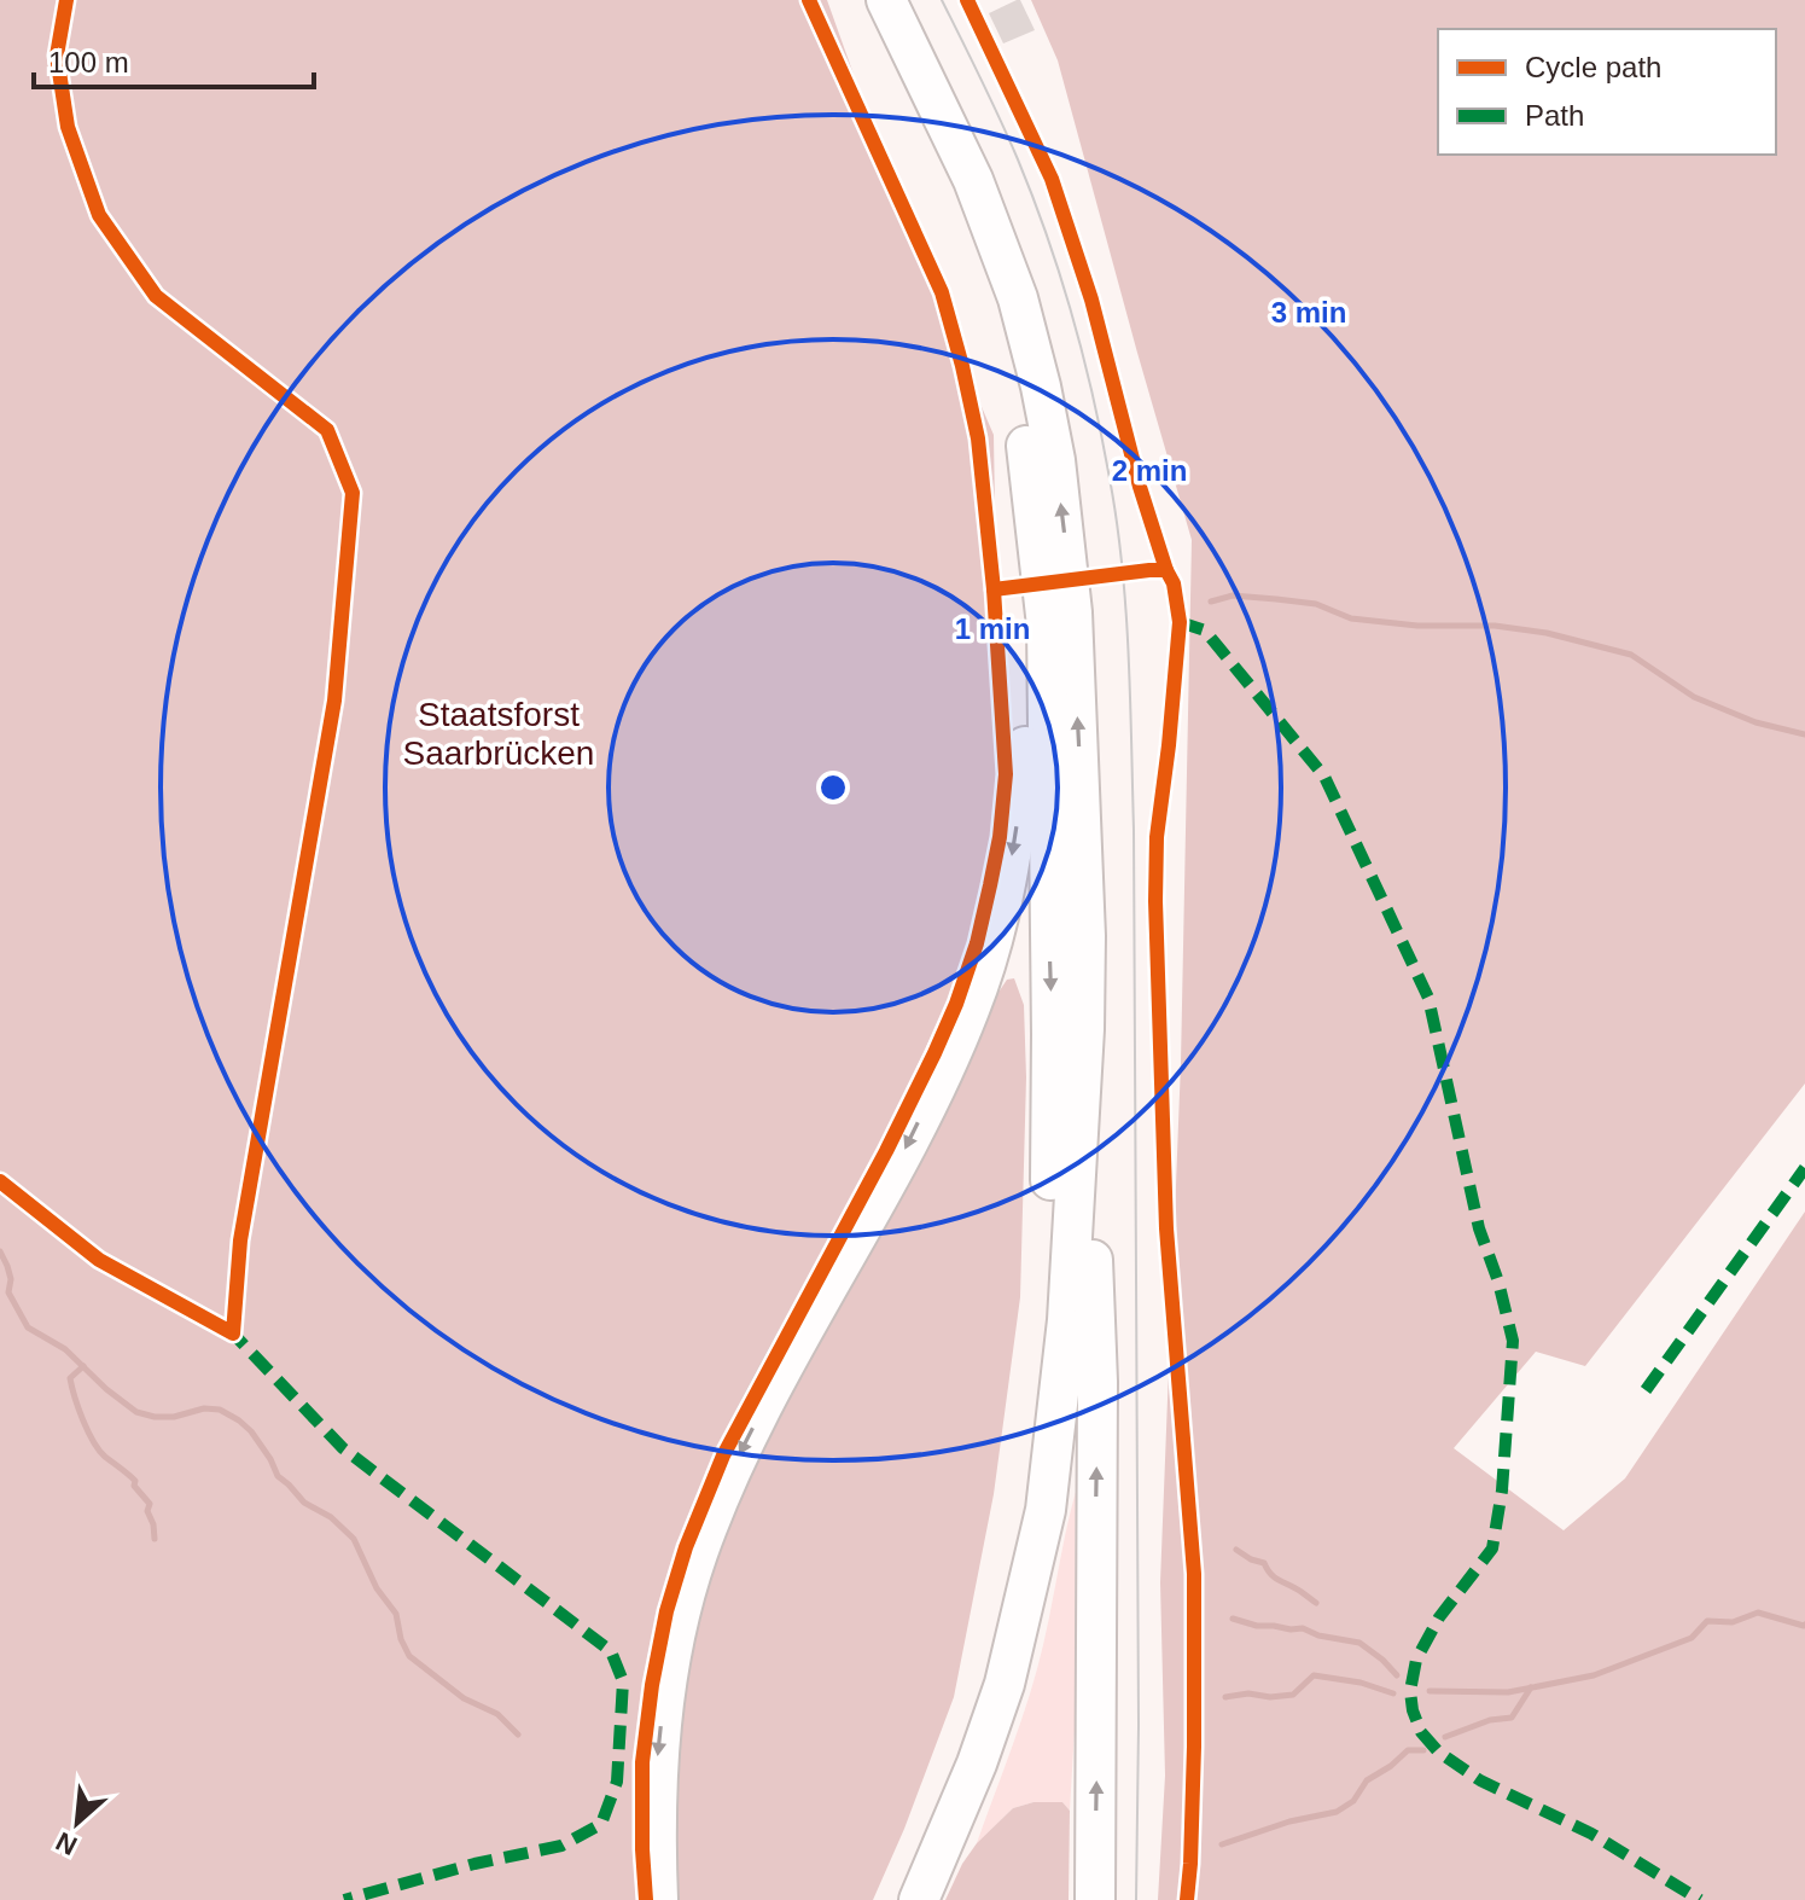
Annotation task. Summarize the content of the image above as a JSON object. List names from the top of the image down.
{
  "parks": ["Staatsforst Saarbrücken"],
  "legend": ["Cycle path", "Path"],
  "scale_bar": "100 m",
  "north": "bottom left",
  "rings": ["3 min", "2 min", "1 min"]
}
